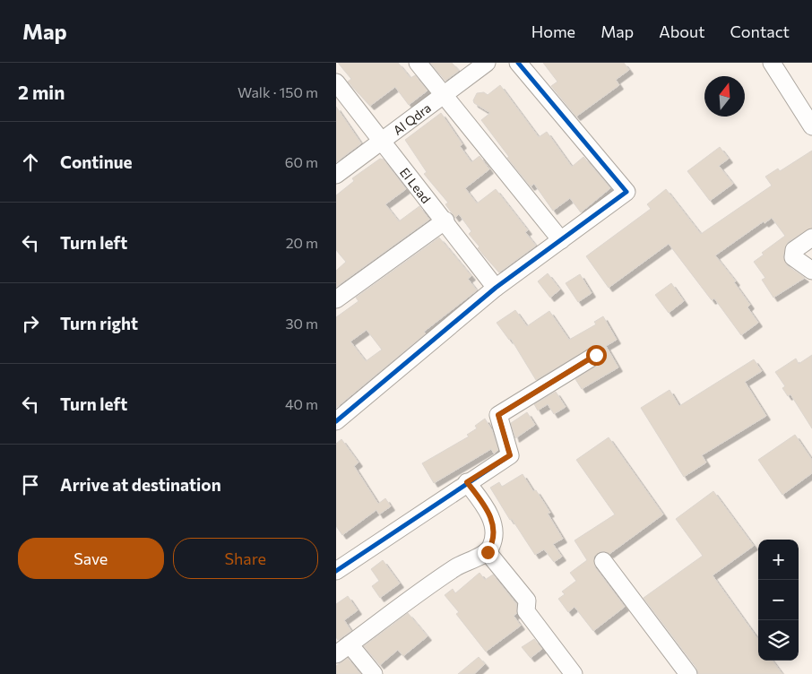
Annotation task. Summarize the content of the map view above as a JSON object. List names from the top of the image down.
{
  "streets": {
    "street": ["Al Qdra", "El Lead"]
  },
  "crossings": [
    ["Al Qdra", "El Lead"]
  ],
  "north": "top",
  "page": {
    "header": "Map",
    "nav": [
      "Home",
      "Map",
      "About",
      "Contact"
    ],
    "heading": ["2 min", "Walk · 150 m"],
    "list": [
      ["Continue", "60 m"],
      ["Turn left", "20 m"],
      ["Turn right", "30 m"],
      ["Turn left", "40 m"],
      "Arrive at destination"
    ],
    "buttons": ["Save", "Share"],
    "map_buttons": ["+", "−"]
  }
}
